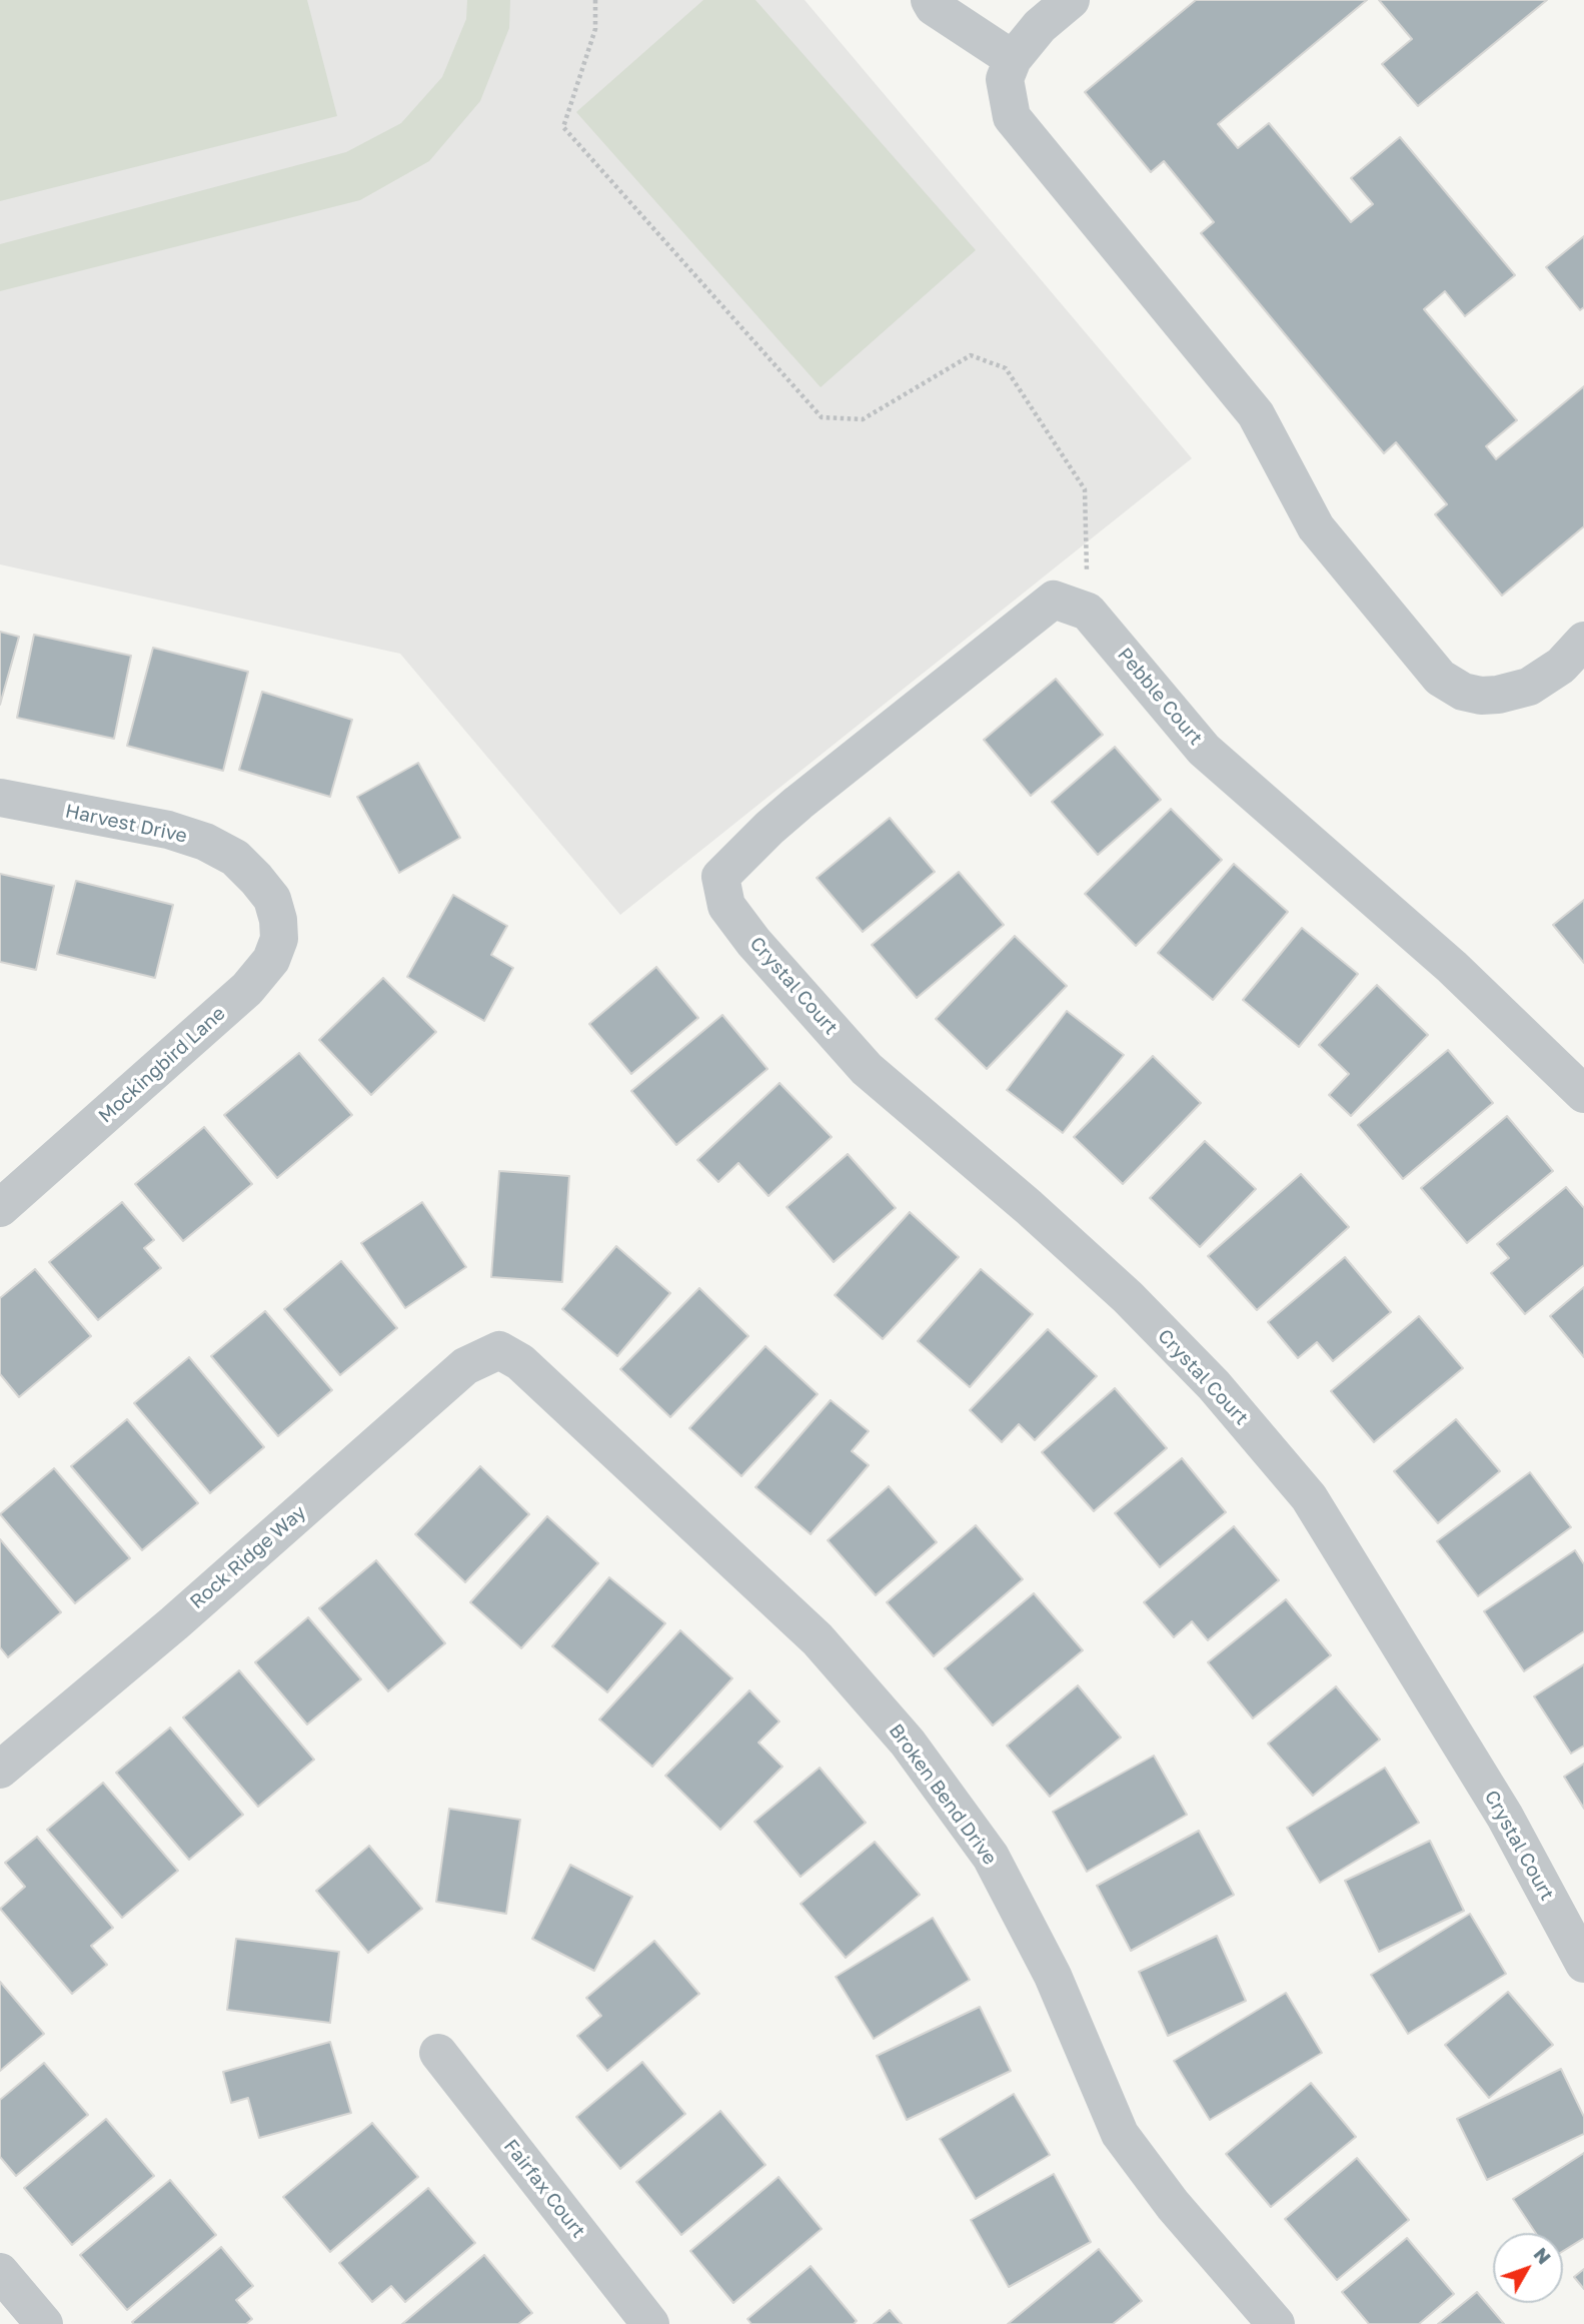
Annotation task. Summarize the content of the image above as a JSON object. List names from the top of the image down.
{
  "streets": {
    "street": [
      "Pebble Court",
      "Harvest Drive",
      "Crystal Court",
      "Mockingbird Lane",
      "Rock Ridge Way",
      "Broken Bend Drive",
      "Fairfax Court"
    ]
  },
  "crossings": [
    ["Pebble Court", "Crystal Court"],
    ["Harvest Drive", "Mockingbird Lane"],
    ["Rock Ridge Way", "Broken Bend Drive"]
  ],
  "north": "top right"
}
